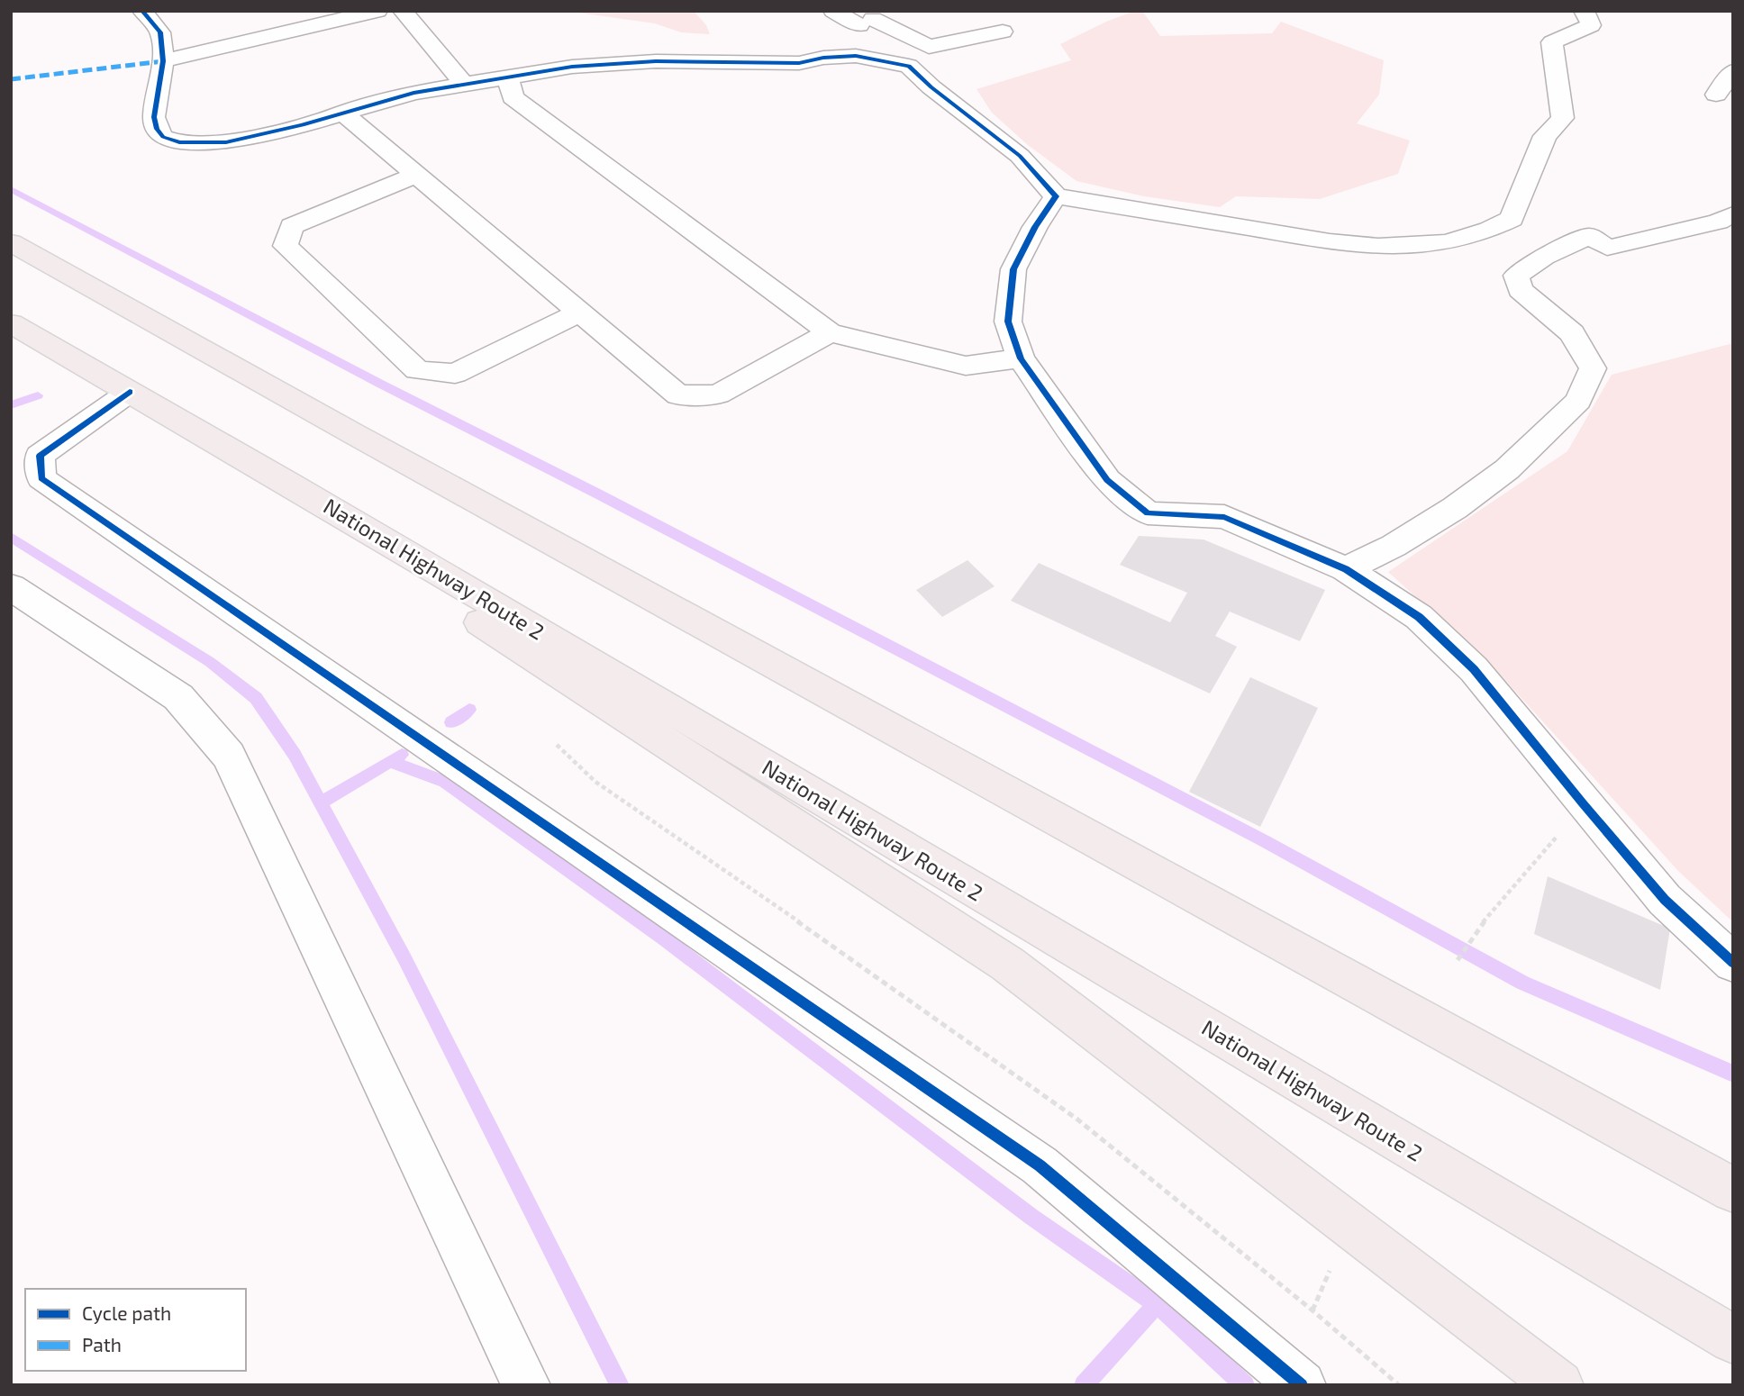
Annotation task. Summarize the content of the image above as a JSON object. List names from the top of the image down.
{
  "streets": {
    "highway": ["National Highway Route 2"]
  },
  "legend": ["Cycle path", "Path"]
}
